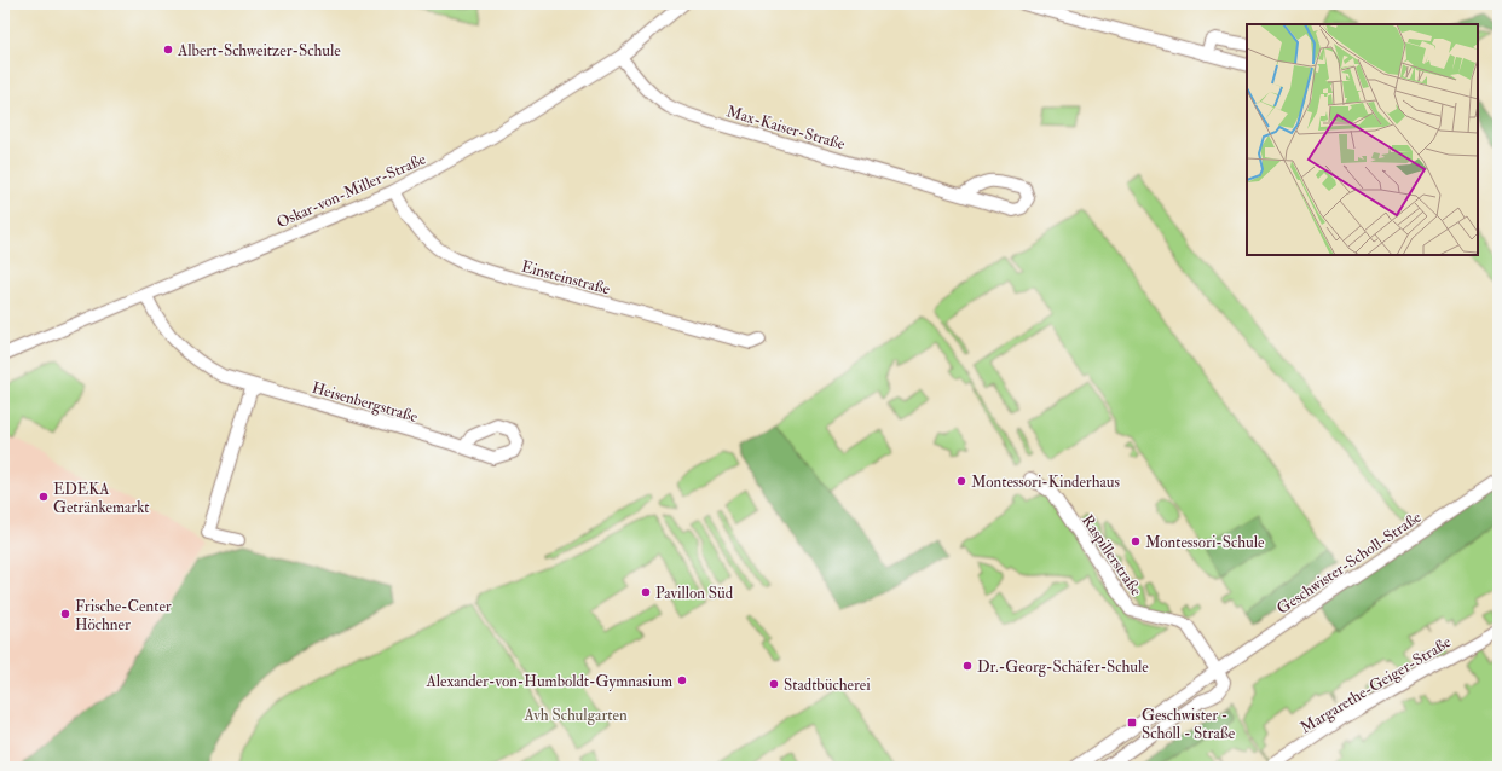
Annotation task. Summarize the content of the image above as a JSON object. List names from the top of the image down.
{
  "streets": {
    "street": [
      "Max-Kaiser-Straße",
      "Oskar-von-Miller-Straße",
      "Einsteinstraße",
      "Heisenbergstraße",
      "Raspillerstraße",
      "Geschwister-Scholl-Straße",
      "Margarethe-Geiger-Straße"
    ]
  },
  "crossings": [
    ["Max-Kaiser-Straße", "Oskar-von-Miller-Straße"],
    ["Oskar-von-Miller-Straße", "Einsteinstraße"],
    ["Oskar-von-Miller-Straße", "Heisenbergstraße"],
    ["Raspillerstraße", "Geschwister-Scholl-Straße"]
  ],
  "parks": ["Avh Schulgarten"],
  "places": {
    "other": [
      "Albert-Schweitzer-Schule",
      "Montessori-Kinderhaus",
      "EDEKA Getränkemarkt",
      "Montessori-Schule",
      "Pavillon Süd",
      "Frische-Center Höchner",
      "Dr.-Georg-Schäfer-Schule",
      "Alexander-von-Humboldt-Gymnasium",
      "Stadtbücherei"
    ],
    "transit": ["Geschwister - Scholl - Straße"]
  }
}
